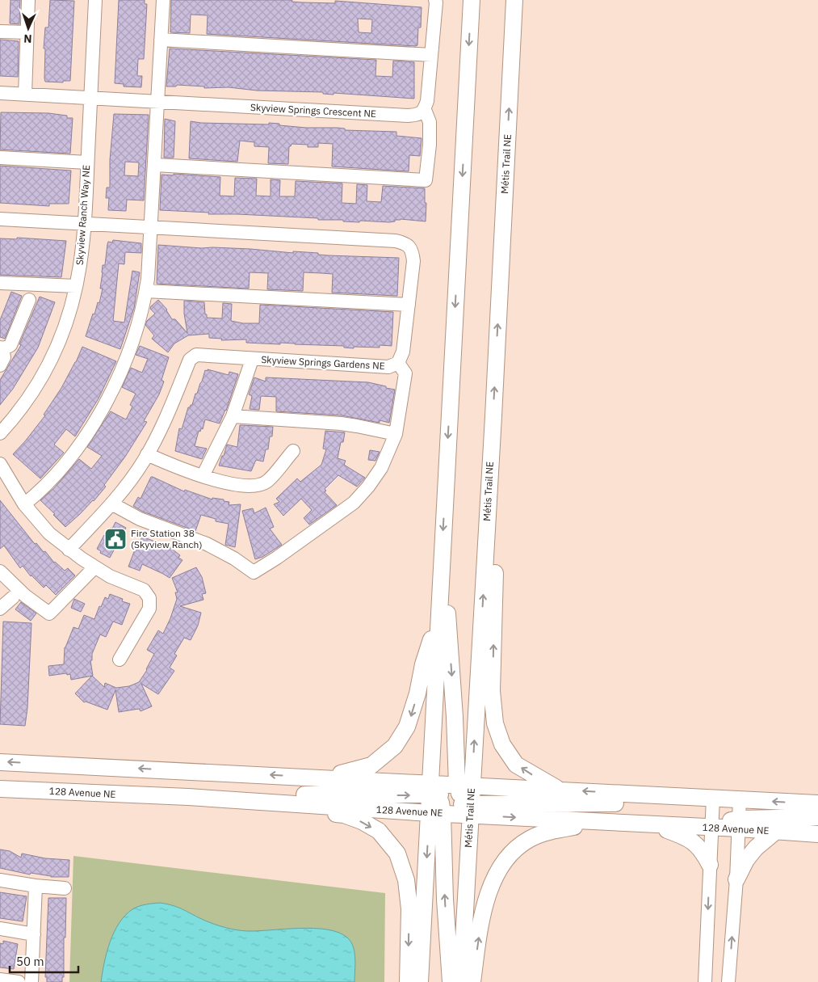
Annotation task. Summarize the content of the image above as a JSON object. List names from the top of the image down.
{
  "streets": {
    "main road": ["Métis Trail NE", "128 Avenue NE"],
    "street": ["Skyview Springs Crescent NE", "Skyview Ranch Way NE", "Skyview Springs Gardens NE"]
  },
  "crossings": [
    ["Skyview Springs Crescent NE", "Skyview Ranch Way NE"],
    ["Métis Trail NE", "128 Avenue NE"],
    ["Skyview Ranch Way NE", "Skyview Springs Gardens NE"]
  ],
  "places": {
    "public building": ["Fire Station 38 (Skyview Ranch)"]
  },
  "scale_bar": "50 m",
  "north": "bottom"
}
